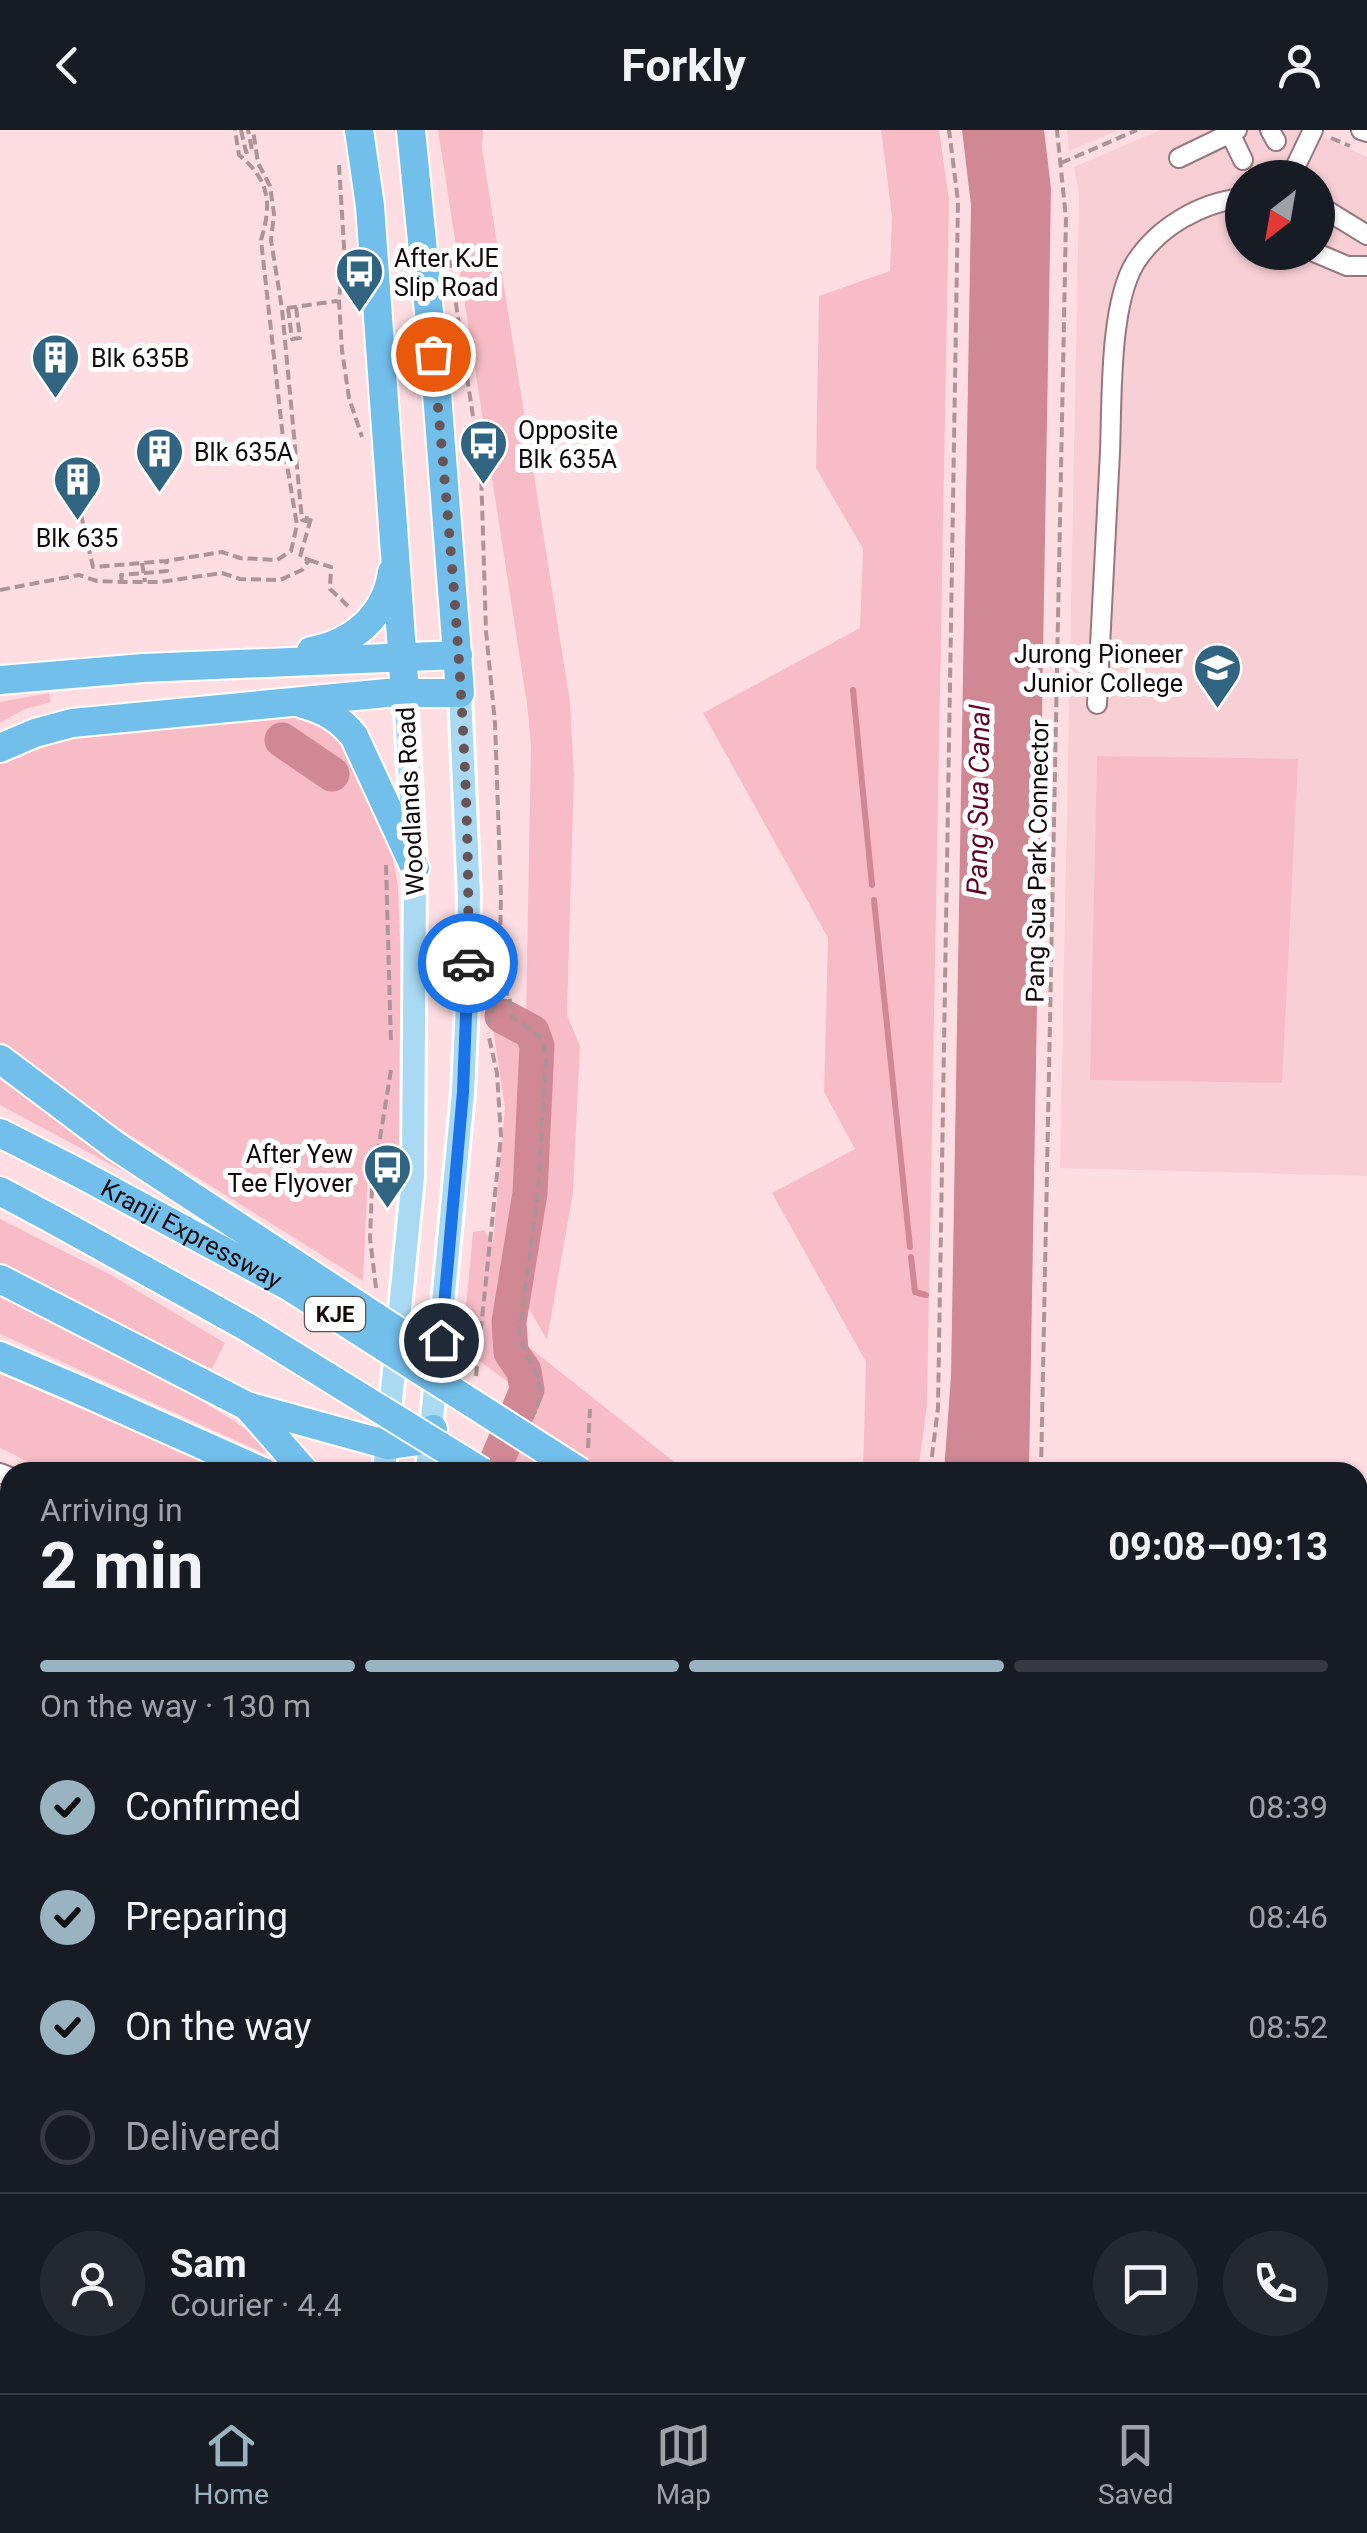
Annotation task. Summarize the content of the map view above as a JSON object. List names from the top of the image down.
{
  "streets": {
    "highway": ["Woodlands Road", "Kranji Expressway", "KJE"],
    "path": ["Pang Sua Park Connector"]
  },
  "water": ["Pang Sua Canal"],
  "places": {
    "bus stop": ["After KJE Slip Road", "Opposite Blk 635A", "After Yew Tee Flyover"],
    "building": ["Blk 635B", "Blk 635A", "Blk 635"],
    "school or university": ["Jurong Pioneer Junior College"]
  },
  "north": "bottom left",
  "page": {
    "header": "Forkly",
    "heading": ["2 min", "Arriving in", "09:08–09:13"],
    "panel": ["Sam", "Courier · 4.4"],
    "bar": "On the way · 130 m",
    "list": [
      ["Confirmed", "08:39"],
      ["Preparing", "08:46"],
      ["On the way", "08:52"],
      "Delivered"
    ],
    "tabs": ["Home", "Map", "Saved"]
  }
}
